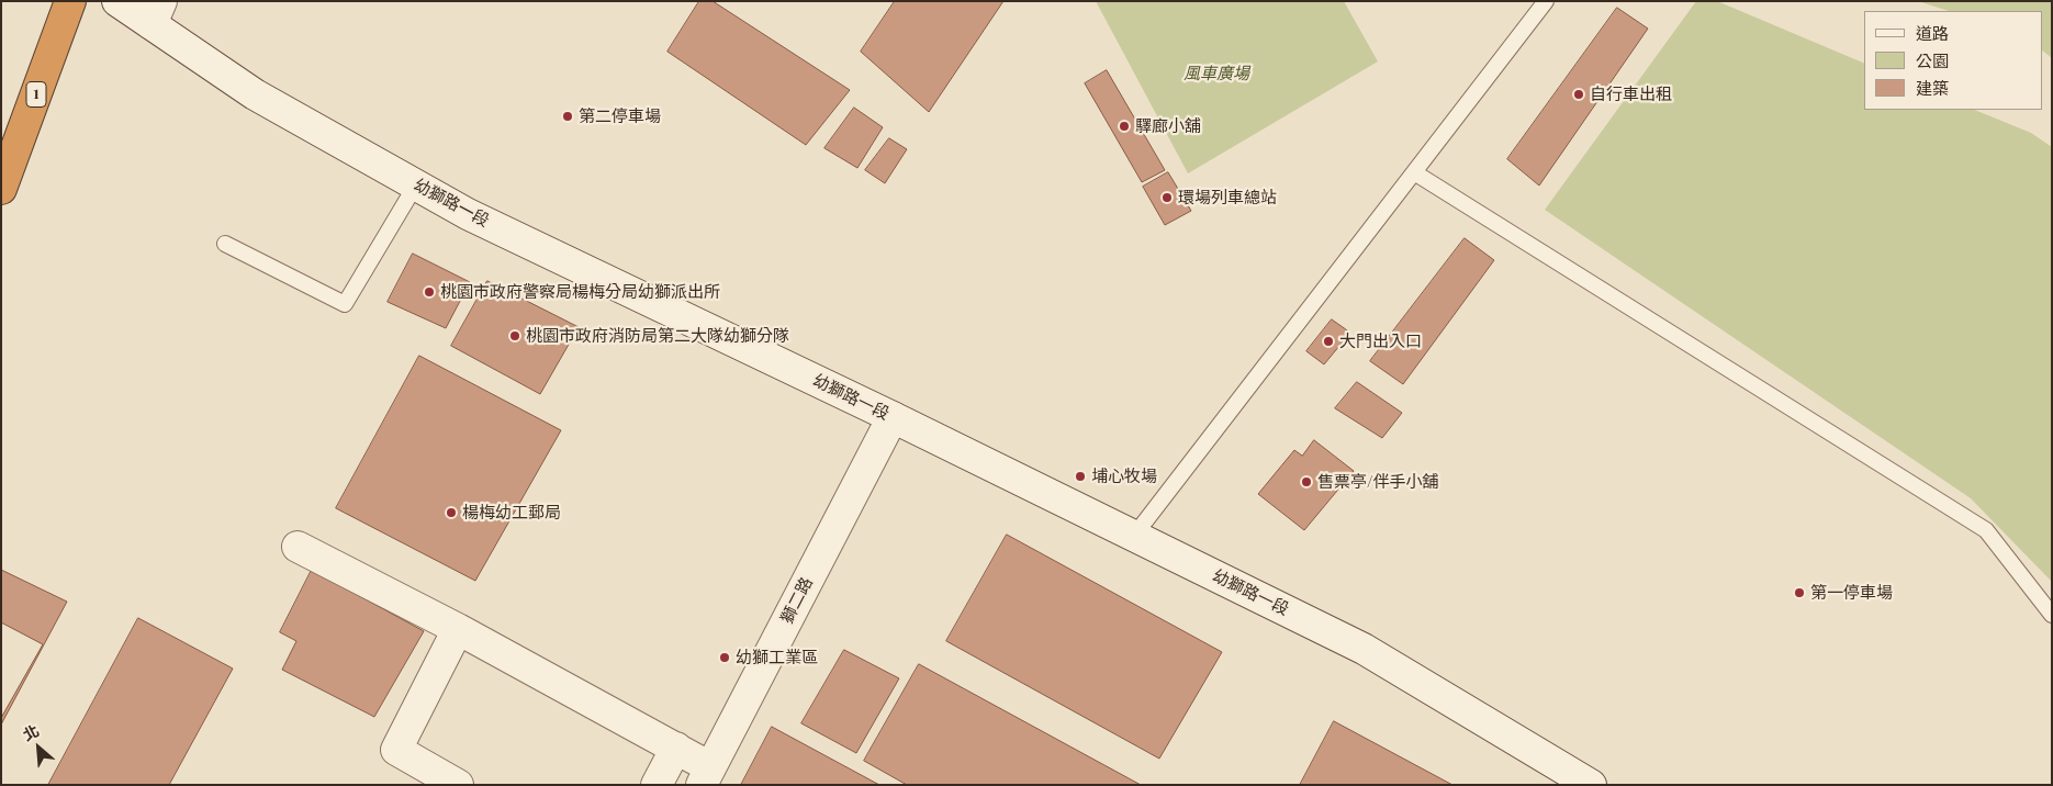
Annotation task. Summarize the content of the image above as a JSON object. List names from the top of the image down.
{
  "streets": {
    "highway": ["1"],
    "street": ["幼獅路一段", "獅二路"]
  },
  "crossings": [
    ["幼獅路一段", "獅二路"]
  ],
  "parks": ["風車廣場"],
  "places": [
    "自行車出租",
    "第二停車場",
    "驛廊小舖",
    "環場列車總站",
    "桃園市政府警察局楊梅分局幼獅派出所",
    "桃園市政府消防局第二大隊幼獅分隊",
    "大門出入口",
    "埔心牧場",
    "售票亭/伴手小舖",
    "楊梅幼工郵局",
    "第一停車場",
    "幼獅工業區"
  ],
  "legend": ["道路", "公園", "建築"],
  "north": "top left"
}
